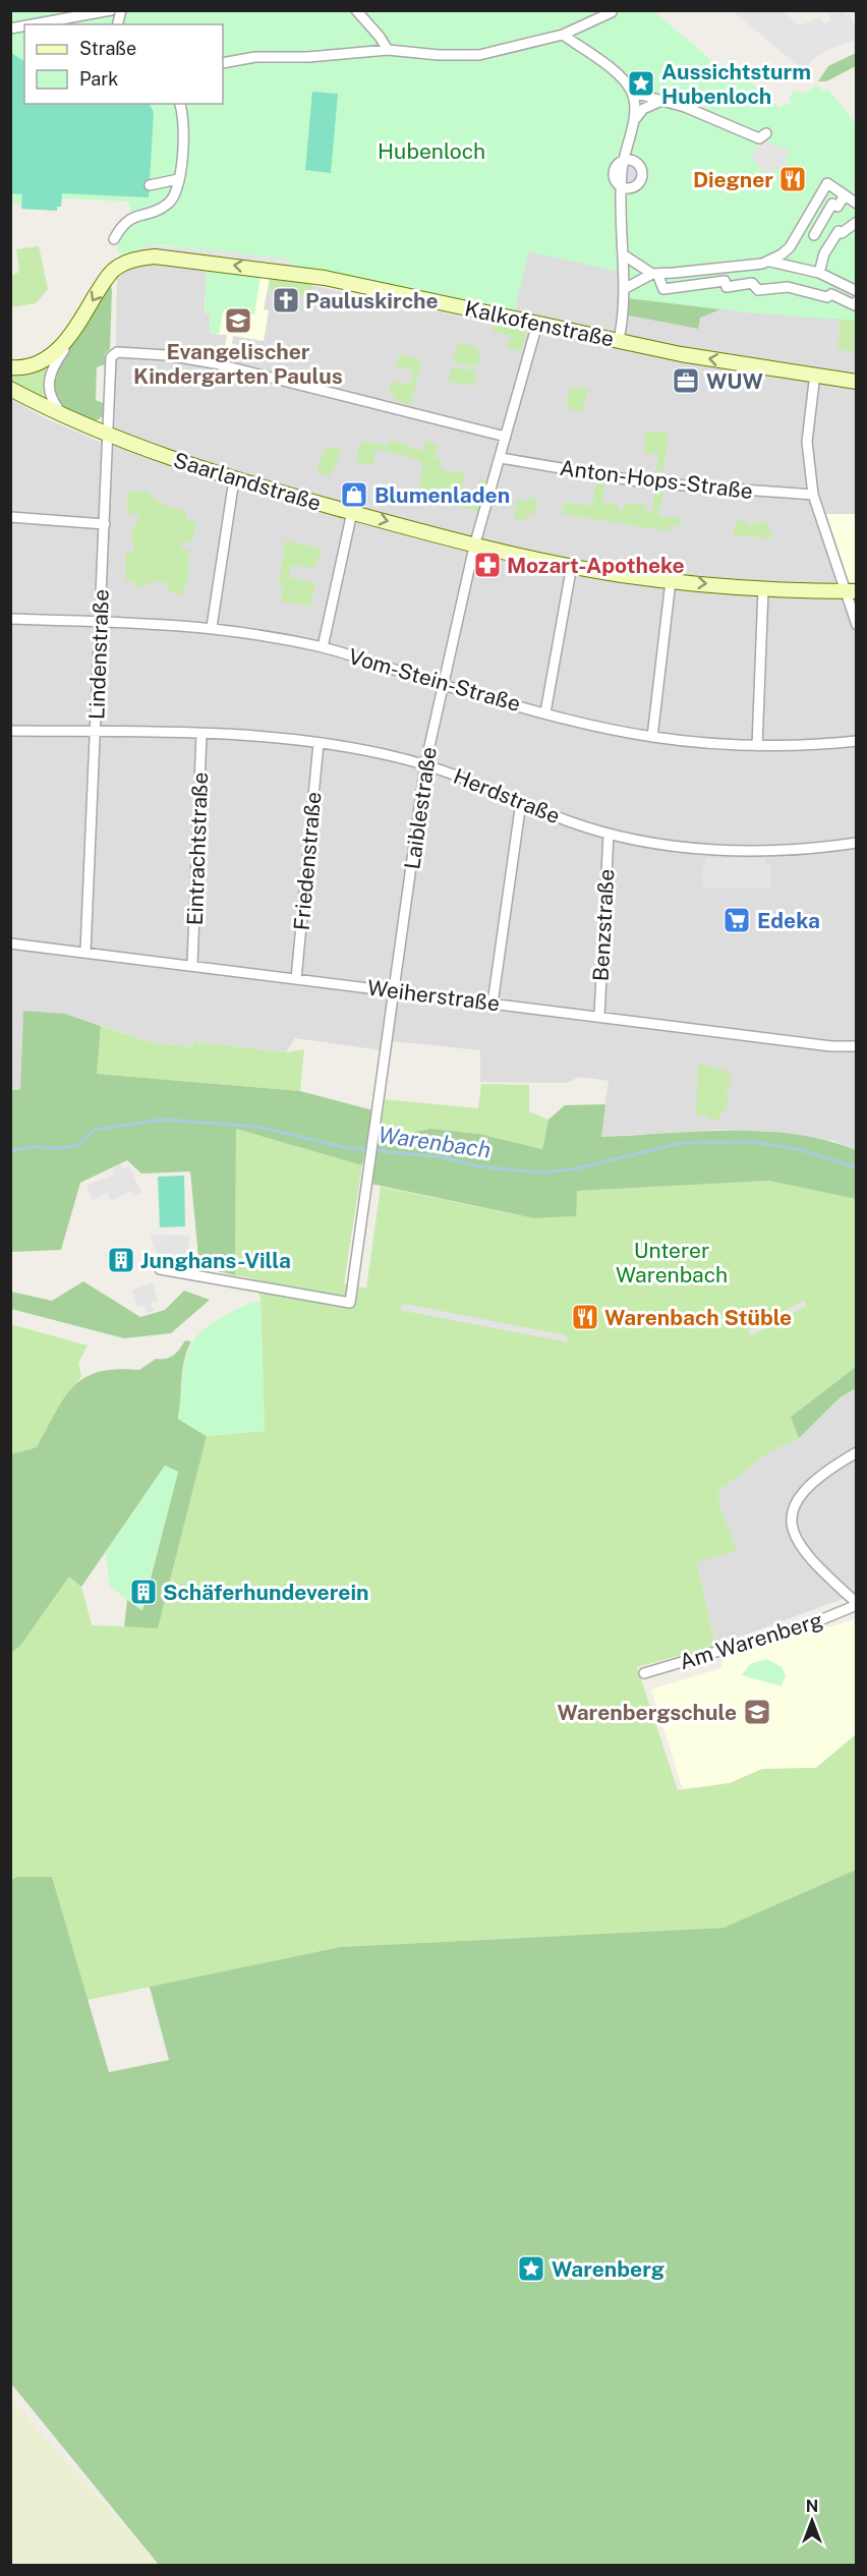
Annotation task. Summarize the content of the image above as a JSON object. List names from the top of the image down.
{
  "streets": {
    "street": [
      "Kalkofenstraße",
      "Anton-Hops-Straße",
      "Saarlandstraße",
      "Lindenstraße",
      "Vom-Stein-Straße",
      "Herdstraße",
      "Laiblestraße",
      "Eintrachtstraße",
      "Friedenstraße",
      "Benzstraße",
      "Weiherstraße",
      "Am Warenberg"
    ]
  },
  "crossings": [
    ["Kalkofenstraße", "Saarlandstraße"],
    ["Kalkofenstraße", "Laiblestraße"],
    ["Anton-Hops-Straße", "Laiblestraße"],
    ["Saarlandstraße", "Lindenstraße"],
    ["Saarlandstraße", "Laiblestraße"],
    ["Lindenstraße", "Vom-Stein-Straße"],
    ["Lindenstraße", "Herdstraße"],
    ["Lindenstraße", "Laiblestraße"],
    ["Lindenstraße", "Weiherstraße"],
    ["Vom-Stein-Straße", "Laiblestraße"],
    ["Herdstraße", "Laiblestraße"],
    ["Herdstraße", "Eintrachtstraße"],
    ["Herdstraße", "Friedenstraße"],
    ["Herdstraße", "Benzstraße"],
    ["Laiblestraße", "Weiherstraße"],
    ["Eintrachtstraße", "Weiherstraße"],
    ["Friedenstraße", "Weiherstraße"],
    ["Benzstraße", "Weiherstraße"]
  ],
  "one_way": ["Kalkofenstraße"],
  "water": ["Warenbach"],
  "parks": ["Hubenloch", "Unterer Warenbach"],
  "places": {
    "place": ["Aussichtsturm Hubenloch", "Warenberg"],
    "restaurant": ["Diegner", "Warenbach Stüble"],
    "church": ["Pauluskirche"],
    "school or university": ["Evangelischer Kindergarten Paulus", "Warenbergschule"],
    "office": ["WUW"],
    "shop": ["Blumenladen"],
    "pharmacy": ["Mozart-Apotheke"],
    "supermarket": ["Edeka"],
    "building": ["Junghans-Villa", "Schäferhundeverein"]
  },
  "legend": ["Straße", "Park"],
  "north": "top"
}
